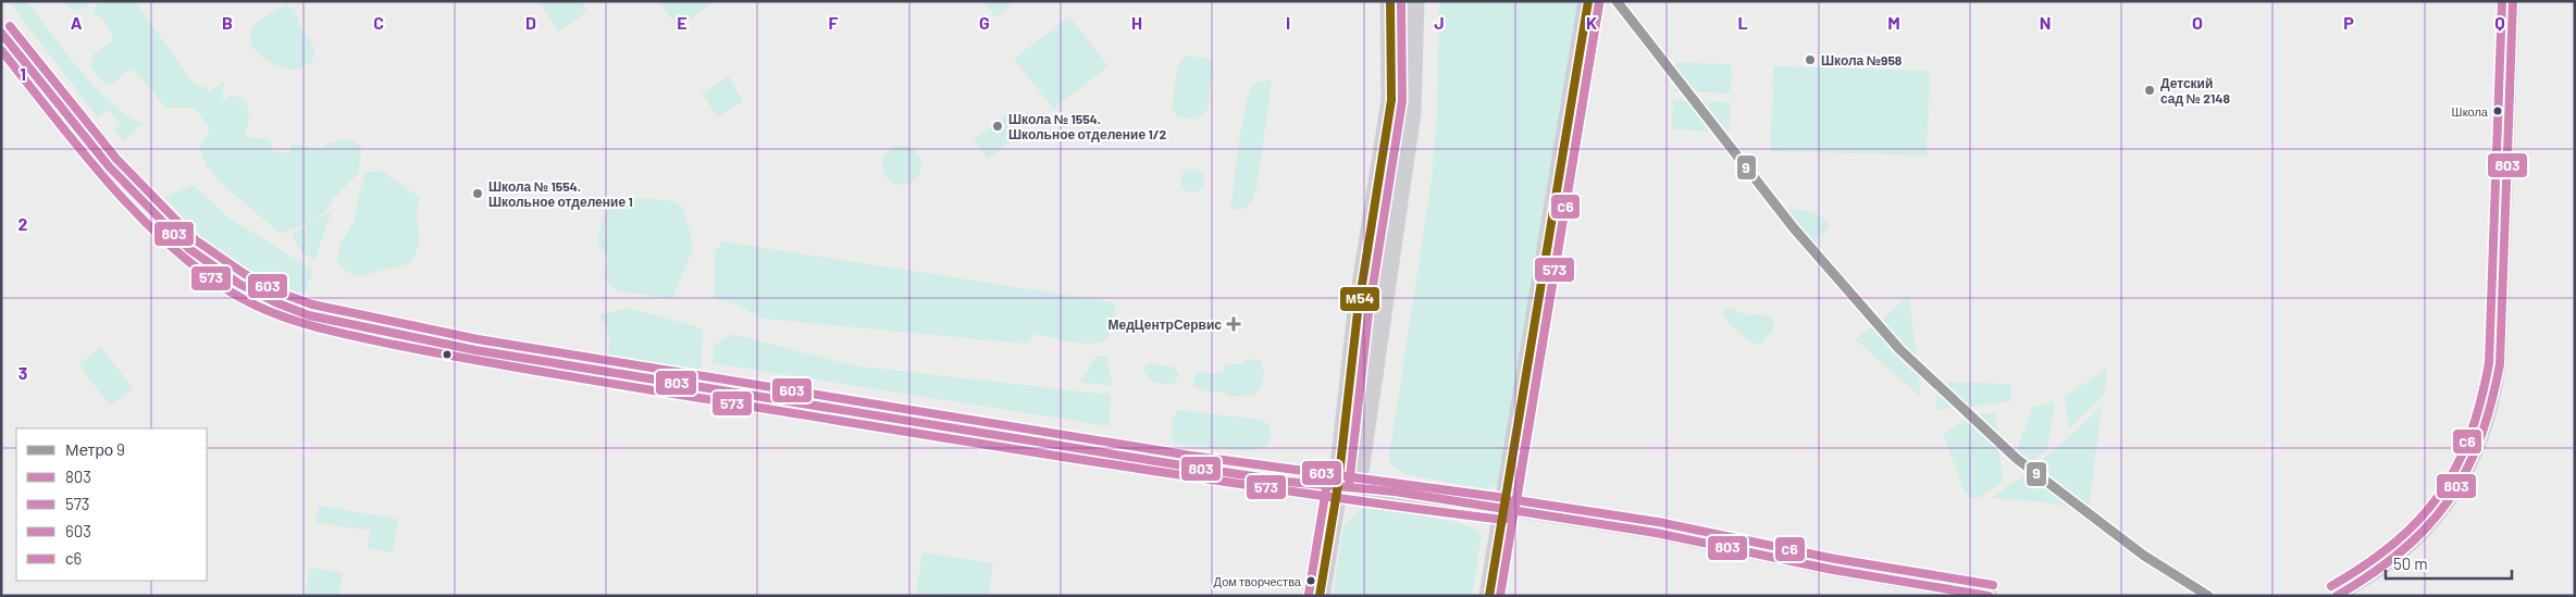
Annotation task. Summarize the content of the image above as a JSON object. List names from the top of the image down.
{
  "places": {
    "other": [
      "Школа №958",
      "Детский сад № 2148",
      "Школа",
      "Школа № 1554. Школьное отделение 1/2",
      "Школа № 1554. Школьное отделение 1",
      "Дом творчества"
    ],
    "health": ["МедЦентрСервис"]
  },
  "lines": [
    "metro line 9",
    "transit line 803",
    "transit line 573",
    "transit line с6",
    "transit line м54",
    "transit line 603"
  ],
  "legend": [
    "Метро 9",
    "803",
    "573",
    "603",
    "с6"
  ],
  "scale_bar": "50 m",
  "grid": {
    "columns": [
      "A",
      "B",
      "C",
      "D",
      "E",
      "F",
      "G",
      "H",
      "I",
      "J",
      "K",
      "L",
      "M",
      "N",
      "O",
      "P",
      "Q"
    ],
    "rows": ["1", "2", "3"]
  }
}
